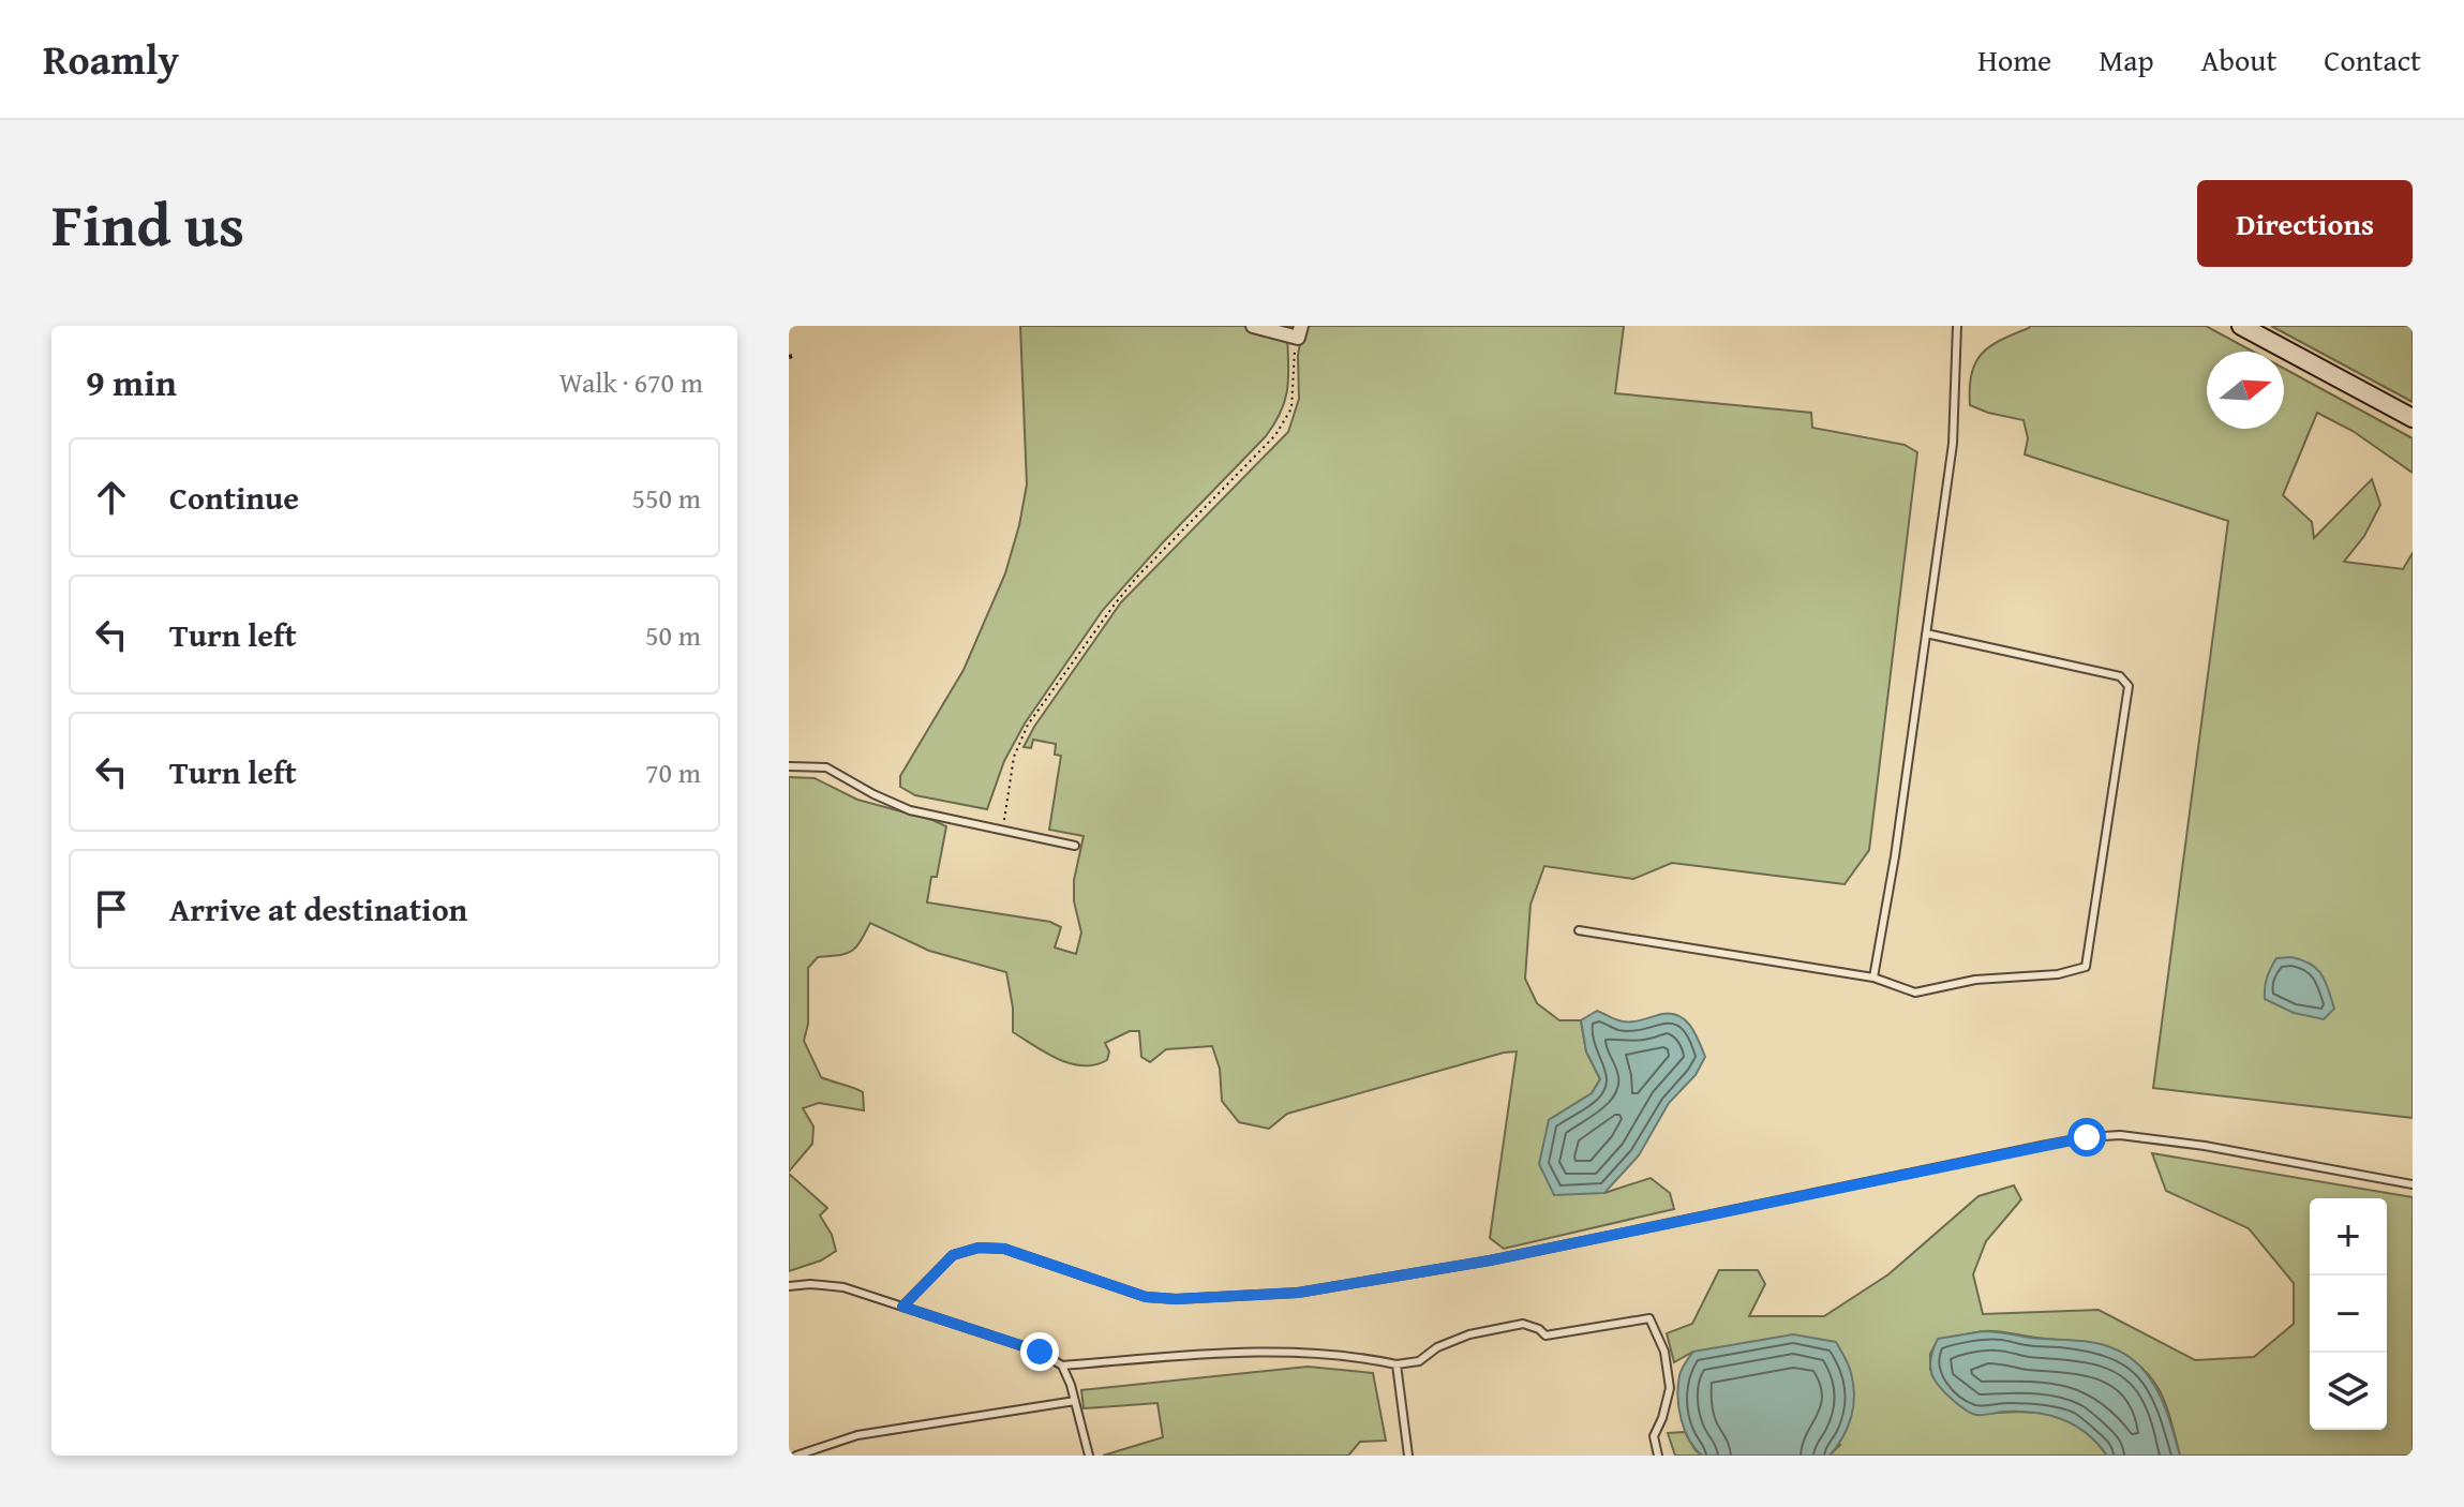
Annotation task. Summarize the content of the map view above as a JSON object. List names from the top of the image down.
{
  "north": "right",
  "page": {
    "header": "Roamly",
    "nav": [
      "Home",
      "Map",
      "About",
      "Contact"
    ],
    "title": "Find us",
    "buttons": "Directions",
    "heading": ["9 min", "Walk · 670 m"],
    "list": [
      ["Continue", "550 m"],
      ["Turn left", "50 m"],
      ["Turn left", "70 m"],
      "Arrive at destination"
    ],
    "map_buttons": ["+", "−"]
  }
}
